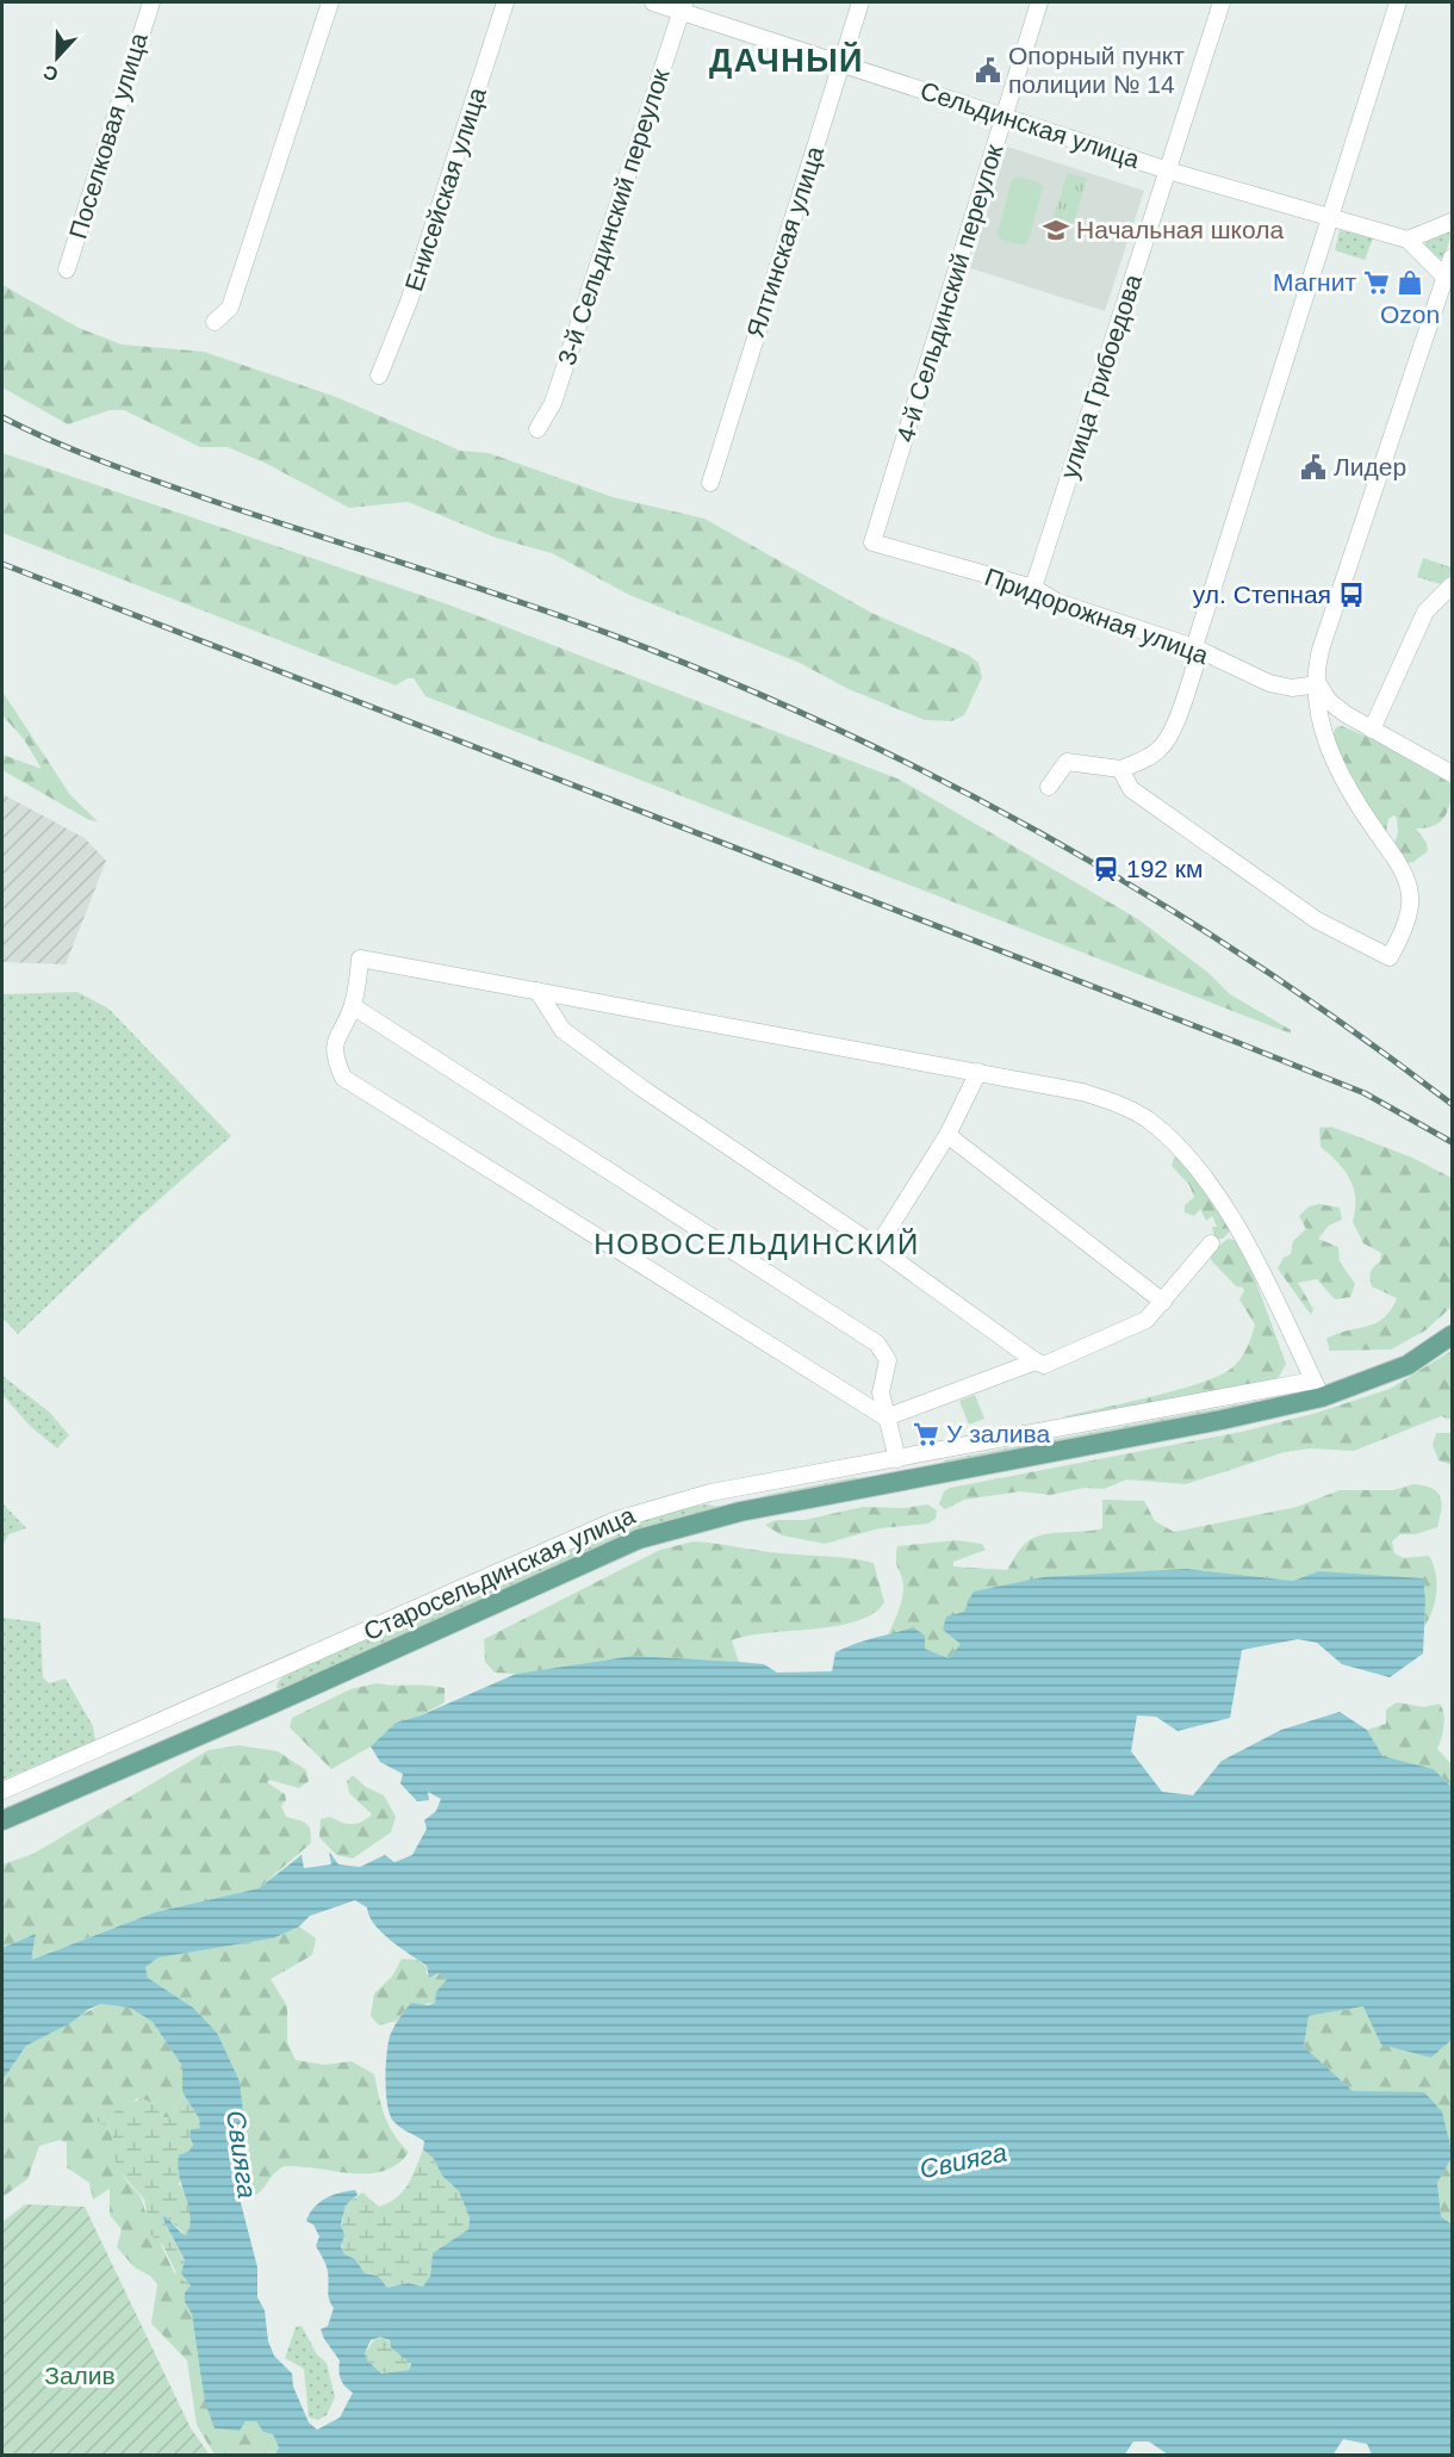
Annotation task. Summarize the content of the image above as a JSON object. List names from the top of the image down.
{
  "streets": {
    "main road": ["Старосельдинская улица"],
    "street": [
      "Сельдинская улица",
      "Поселковая улица",
      "Енисейская улица",
      "3-й Сельдинский переулок",
      "Ялтинская улица",
      "4-й Сельдинский переулок",
      "улица Грибоедова",
      "Придорожная улица"
    ]
  },
  "crossings": [
    ["Сельдинская улица", "3-й Сельдинский переулок"],
    ["Сельдинская улица", "Ялтинская улица"],
    ["Сельдинская улица", "4-й Сельдинский переулок"],
    ["Сельдинская улица", "улица Грибоедова"],
    ["4-й Сельдинский переулок", "Придорожная улица"],
    ["улица Грибоедова", "Придорожная улица"]
  ],
  "districts": ["ДАЧНЫЙ", "НОВОСЕЛЬДИНСКИЙ"],
  "water": ["Свияга"],
  "parks": ["Залив"],
  "places": {
    "public building": ["Опорный пункт полиции № 14", "Лидер"],
    "school or university": ["Начальная школа"],
    "supermarket": ["Магнит", "У залива"],
    "shop": ["Ozon"],
    "bus stop": ["ул. Степная"],
    "station": ["192 км"]
  },
  "north": "bottom"
}
